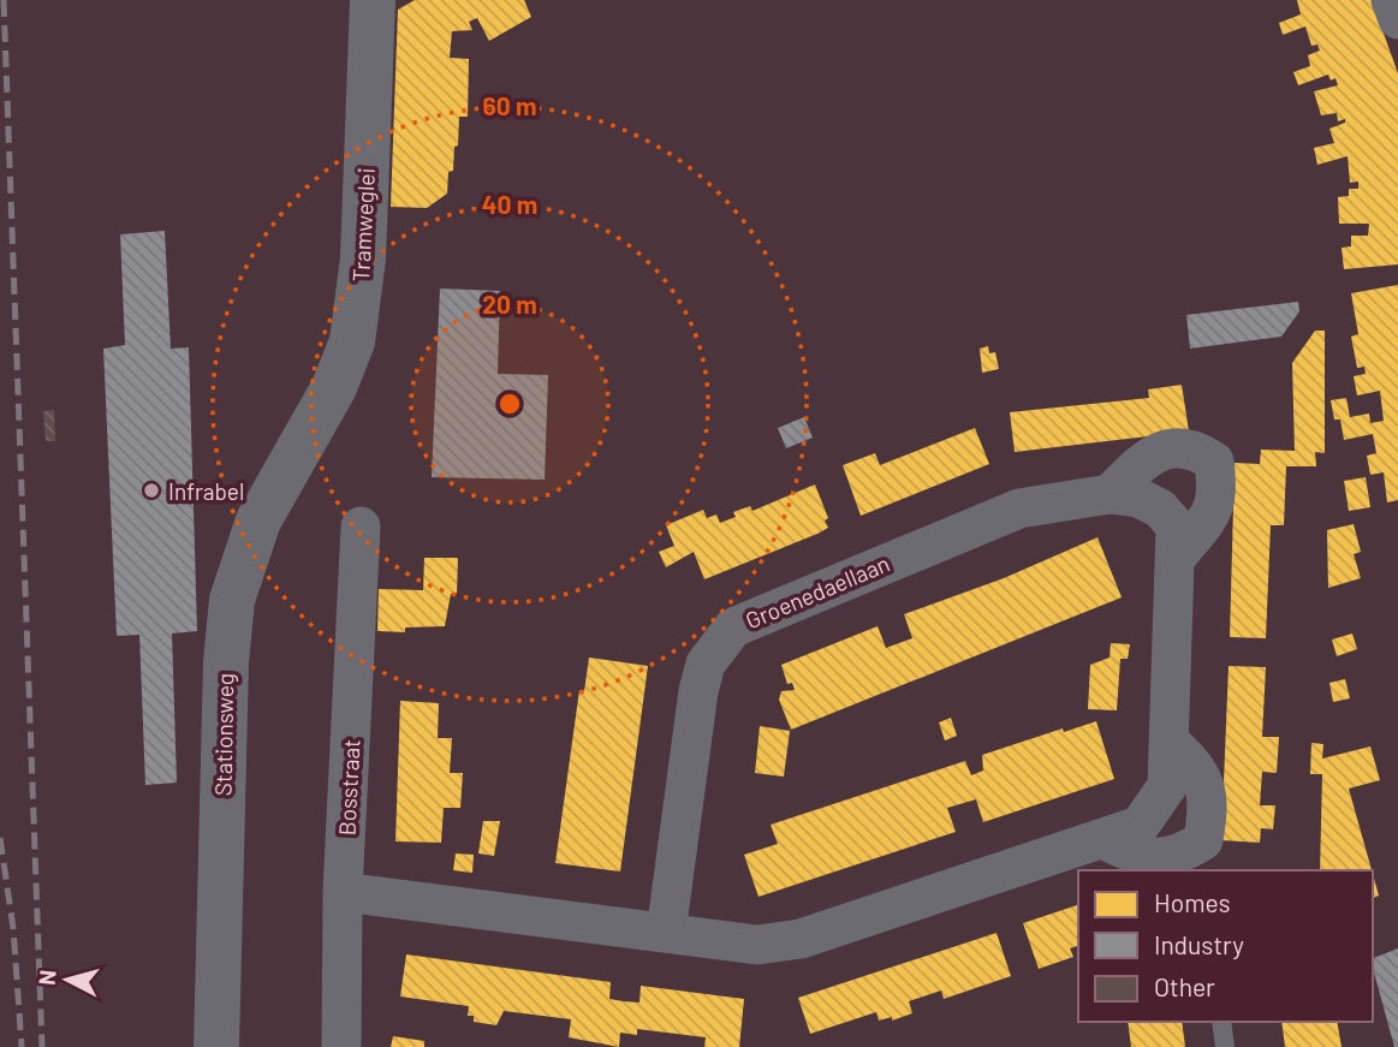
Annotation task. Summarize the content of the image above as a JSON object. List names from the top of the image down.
{
  "streets": {
    "street": [
      "Tramweglei",
      "Groenedaellaan",
      "Stationsweg",
      "Bosstraat"
    ]
  },
  "crossings": [
    ["Tramweglei", "Stationsweg"],
    ["Groenedaellaan", "Bosstraat"]
  ],
  "places": ["Infrabel"],
  "legend": ["Homes", "Industry", "Other"],
  "north": "left",
  "rings": ["60 m", "40 m", "20 m"]
}
